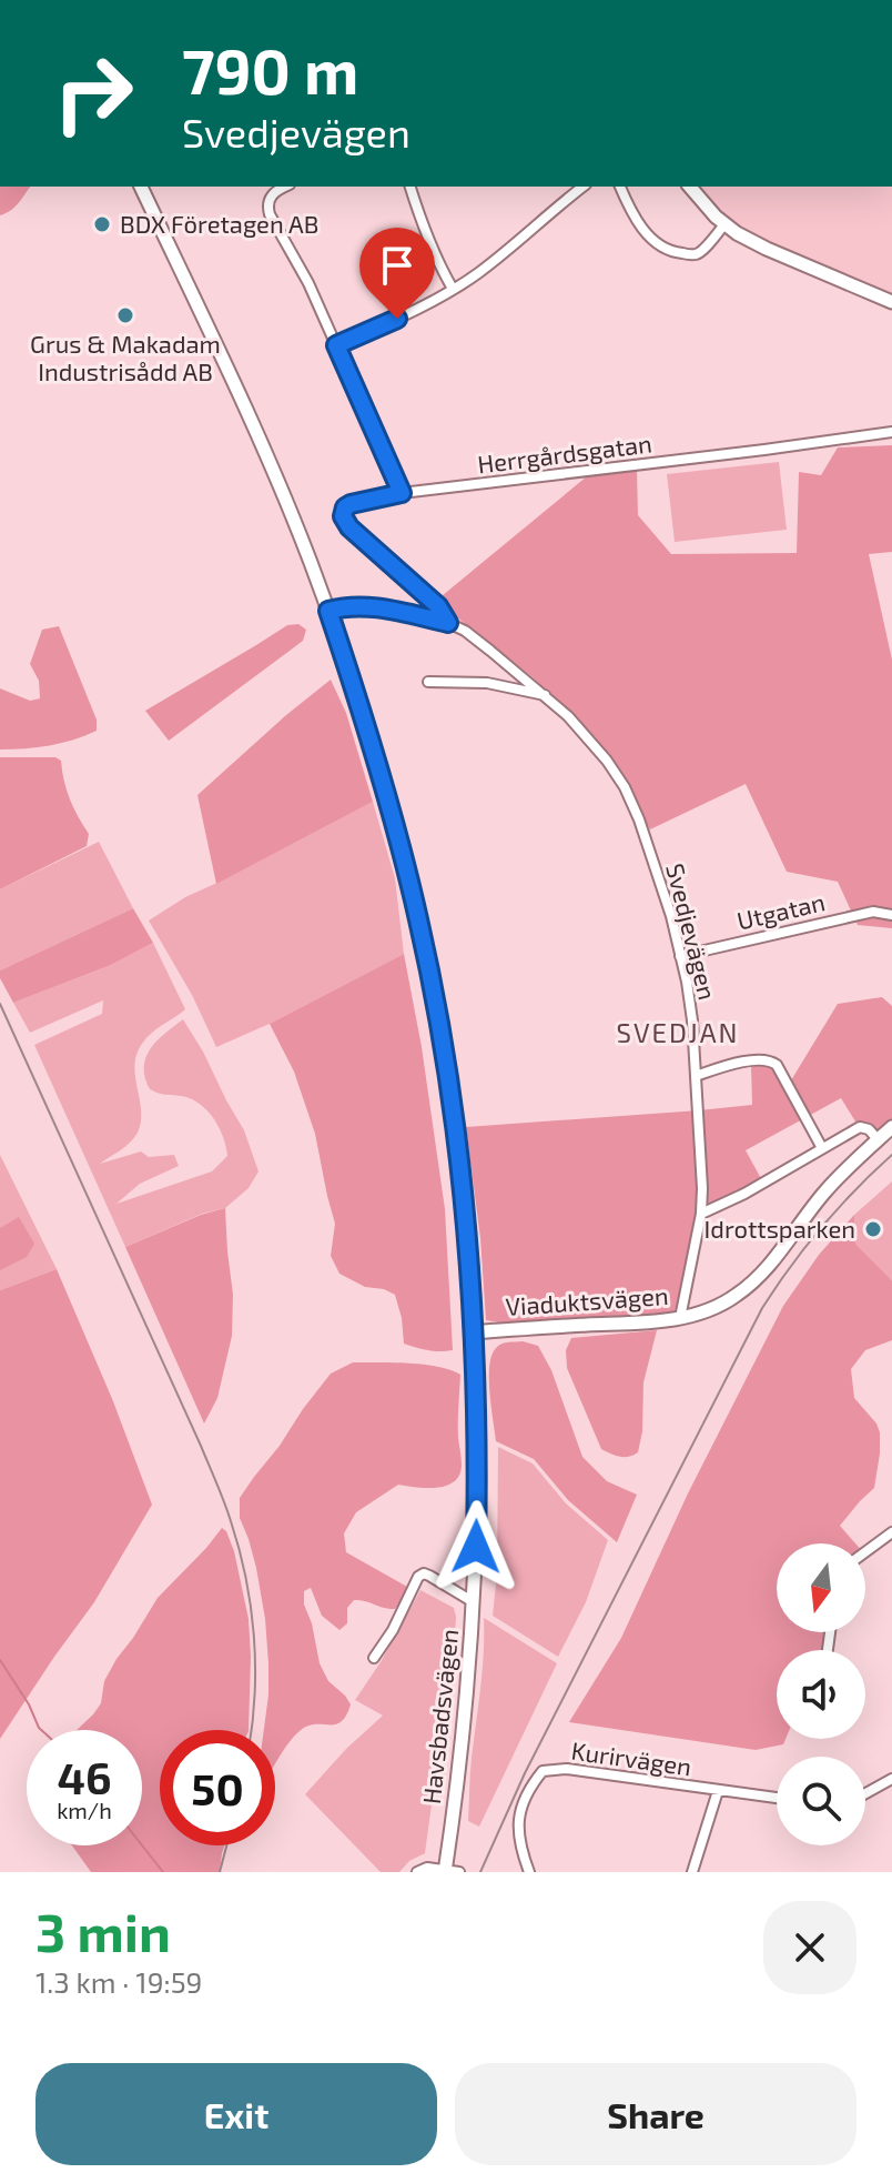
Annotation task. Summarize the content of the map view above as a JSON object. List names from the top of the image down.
{
  "streets": {
    "main road": ["Viaduktsvägen", "Havsbadsvägen"],
    "street": [
      "Herrgårdsgatan",
      "Utgatan",
      "Svedjevägen",
      "Kurirvägen"
    ]
  },
  "crossings": [
    ["Herrgårdsgatan", "Svedjevägen"],
    ["Utgatan", "Svedjevägen"],
    ["Svedjevägen", "Viaduktsvägen"],
    ["Svedjevägen", "Havsbadsvägen"],
    ["Viaduktsvägen", "Havsbadsvägen"]
  ],
  "districts": ["SVEDJAN"],
  "places": ["BDX Företagen AB", "Grus & Makadam Industrisådd AB", "Idrottsparken"],
  "north": "bottom",
  "page": {
    "turn": ["790 m", "Svedjevägen"],
    "speed": "46 km/h",
    "limit": "50",
    "heading": ["3 min", "1.3 km · 19:59"],
    "buttons": ["Exit", "Share"]
  }
}
